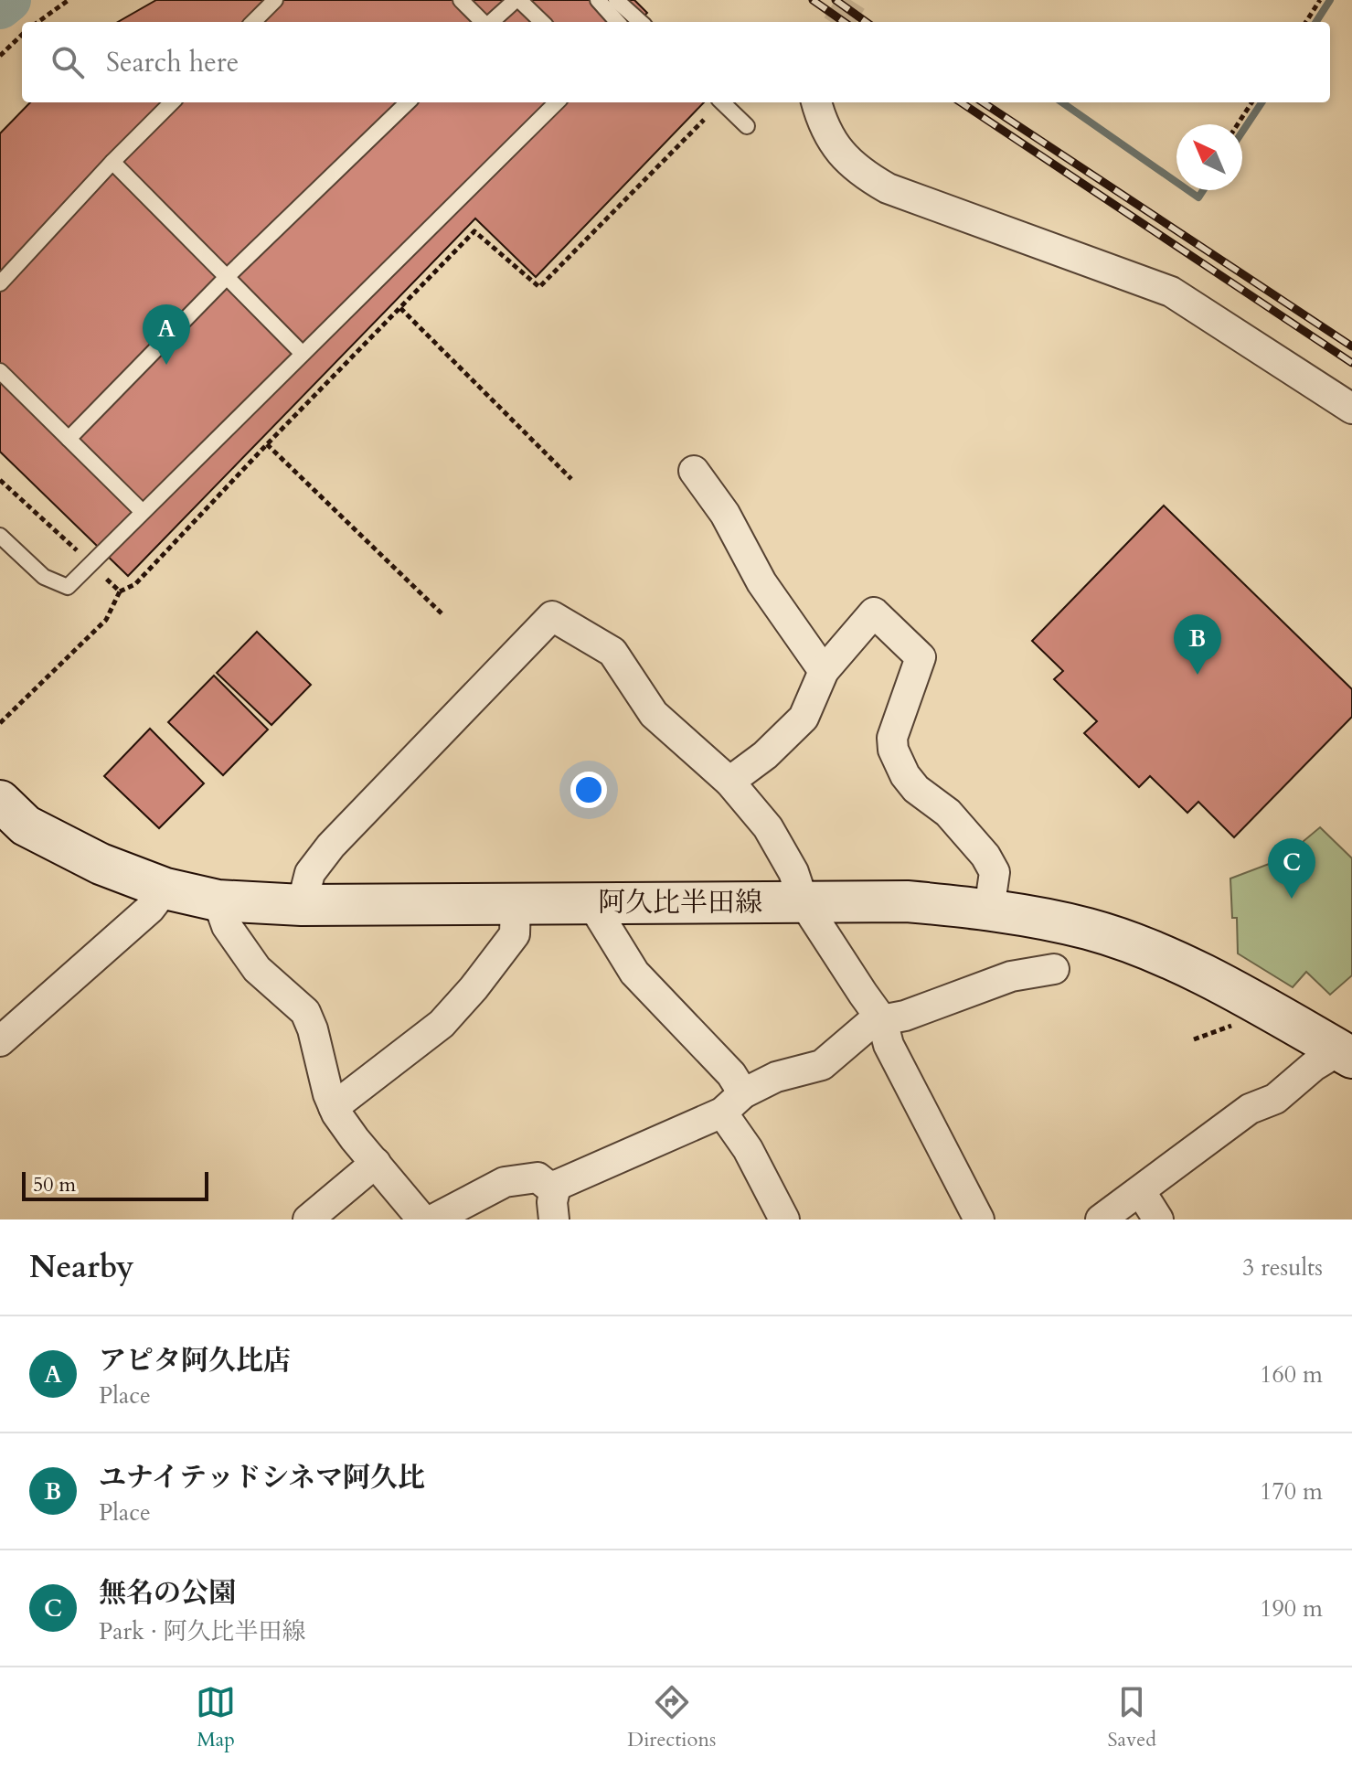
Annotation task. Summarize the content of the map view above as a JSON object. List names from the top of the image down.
{
  "streets": {
    "main road": ["阿久比半田線"]
  },
  "scale_bar": "50 m",
  "north": "top left",
  "page": {
    "search": "Search here",
    "pins": ["A", "B", "C"],
    "scale": "50 m",
    "heading": ["Nearby", "3 results"],
    "list": [
      {
        "mark": "A",
        "name": "アピタ阿久比店",
        "note": "Place",
        "value": "160 m"
      },
      {
        "mark": "B",
        "name": "ユナイテッドシネマ阿久比",
        "note": "Place",
        "value": "170 m"
      },
      {
        "mark": "C",
        "name": "無名の公園",
        "note": "Park · 阿久比半田線",
        "value": "190 m"
      }
    ],
    "nav": ["Map", "Directions", "Saved"]
  }
}
